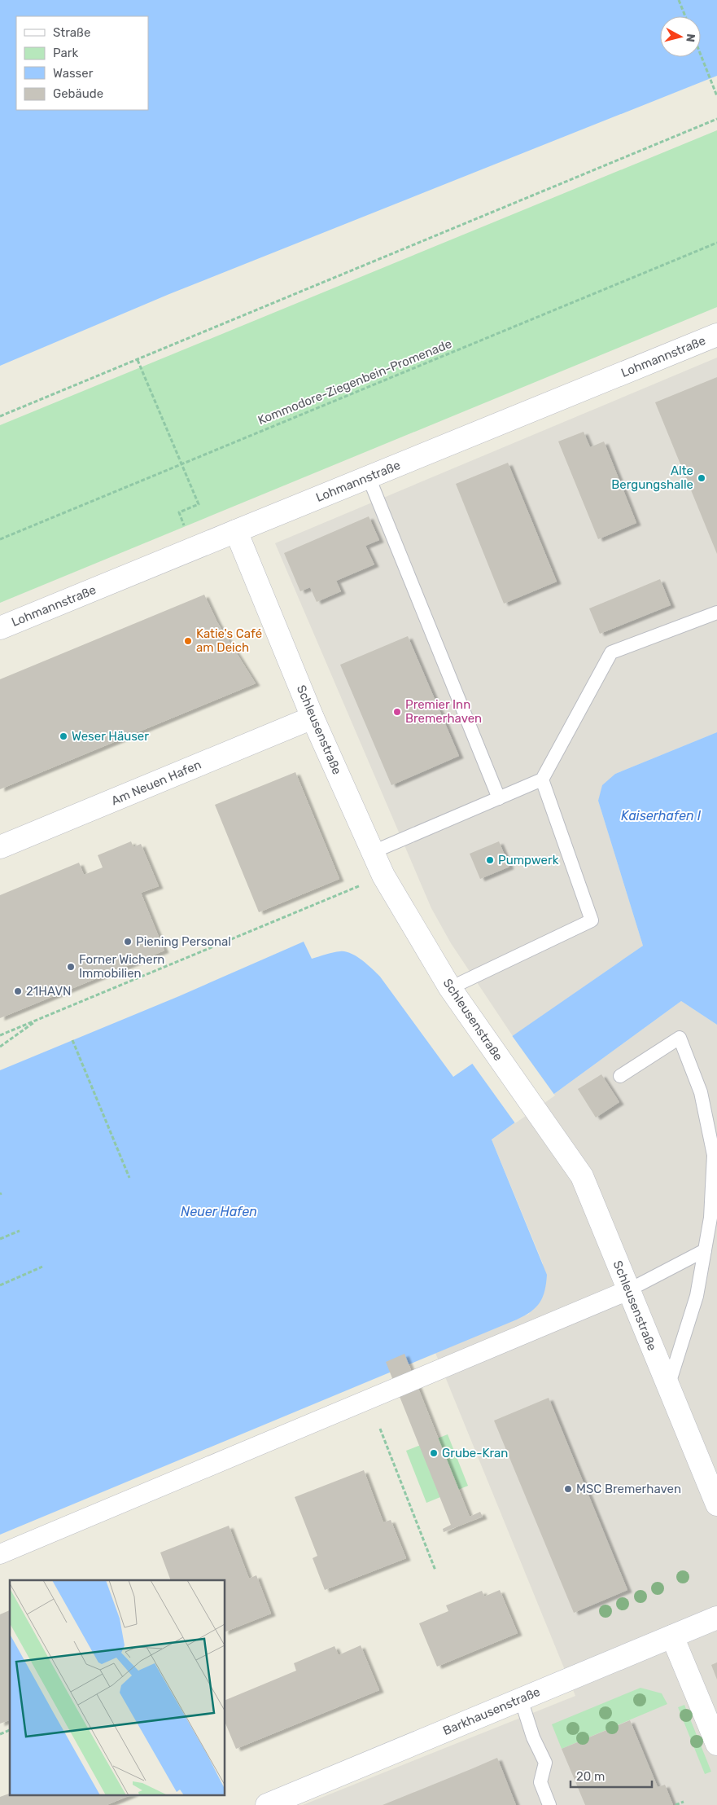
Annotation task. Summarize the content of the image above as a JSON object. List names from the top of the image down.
{
  "streets": {
    "street": [
      "Lohmannstraße",
      "Schleusenstraße",
      "Am Neuen Hafen",
      "Barkhausenstraße"
    ],
    "path": ["Kommodore-Ziegenbein-Promenade"]
  },
  "crossings": [
    ["Lohmannstraße", "Schleusenstraße"],
    ["Schleusenstraße", "Am Neuen Hafen"]
  ],
  "water": ["Kaiserhafen I", "Neuer Hafen"],
  "places": [
    "Alte Bergungshalle",
    "Katie's Café am Deich",
    "Premier Inn Bremerhaven",
    "Weser Häuser",
    "Pumpwerk",
    "Piening Personal",
    "Forner Wichern Immobilien",
    "21HAVN",
    "Grube-Kran",
    "MSC Bremerhaven"
  ],
  "legend": [
    "Straße",
    "Park",
    "Wasser",
    "Gebäude"
  ],
  "scale_bar": "20 m",
  "north": "right"
}
